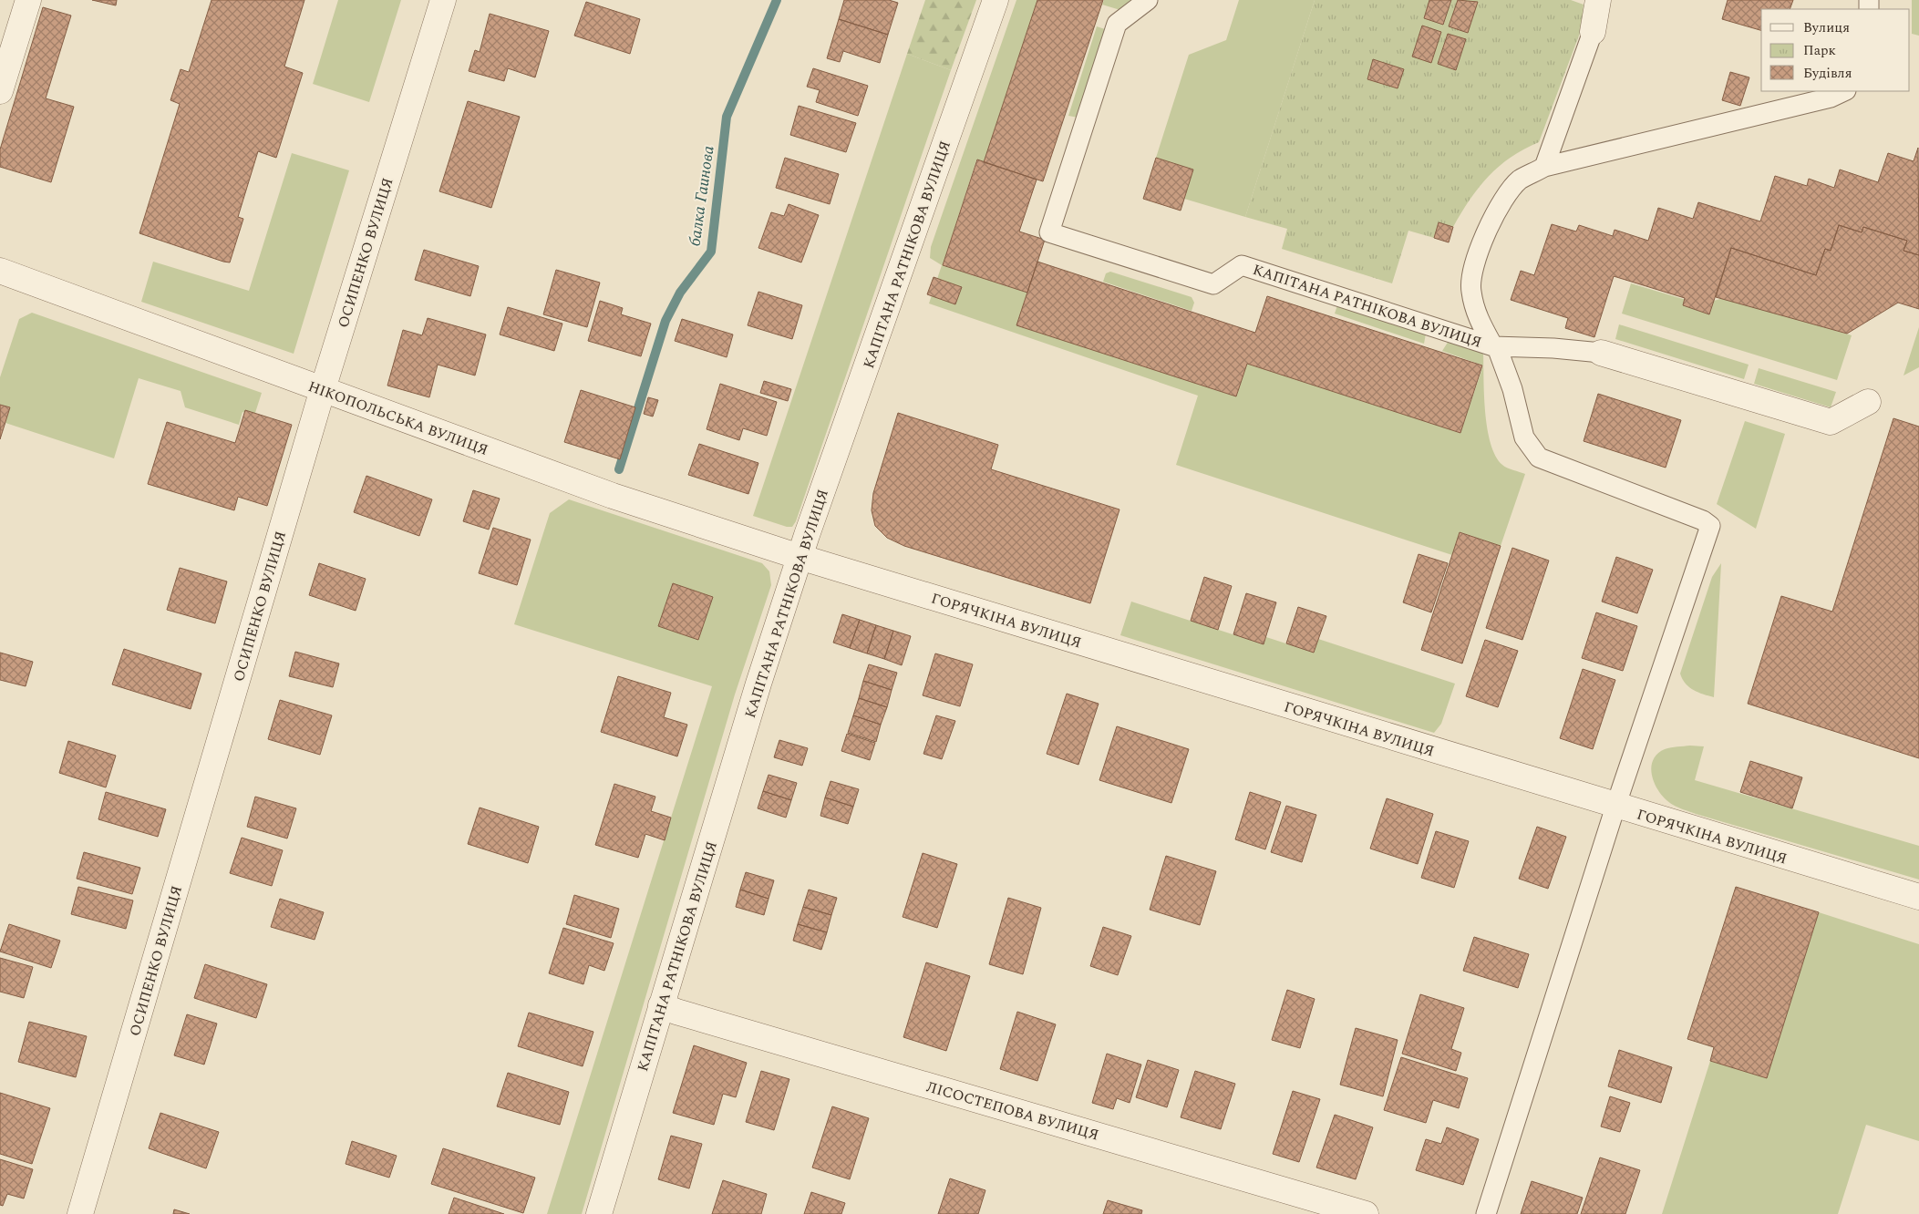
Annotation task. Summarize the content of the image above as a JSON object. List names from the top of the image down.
{
  "streets": {
    "street": [
      "ОСИПЕНКО ВУЛИЦЯ",
      "КАПІТАНА РАТНІКОВА ВУЛИЦЯ",
      "НІКОПОЛЬСЬКА ВУЛИЦЯ",
      "ГОРЯЧКІНА ВУЛИЦЯ",
      "ЛІСОСТЕПОВА ВУЛИЦЯ"
    ]
  },
  "crossings": [
    ["ОСИПЕНКО ВУЛИЦЯ", "НІКОПОЛЬСЬКА ВУЛИЦЯ"],
    ["КАПІТАНА РАТНІКОВА ВУЛИЦЯ", "НІКОПОЛЬСЬКА ВУЛИЦЯ"],
    ["КАПІТАНА РАТНІКОВА ВУЛИЦЯ", "ГОРЯЧКІНА ВУЛИЦЯ"],
    ["КАПІТАНА РАТНІКОВА ВУЛИЦЯ", "ЛІСОСТЕПОВА ВУЛИЦЯ"],
    ["НІКОПОЛЬСЬКА ВУЛИЦЯ", "ГОРЯЧКІНА ВУЛИЦЯ"]
  ],
  "water": ["балка Гаинова"],
  "legend": ["Вулиця", "Парк", "Будівля"]
}
